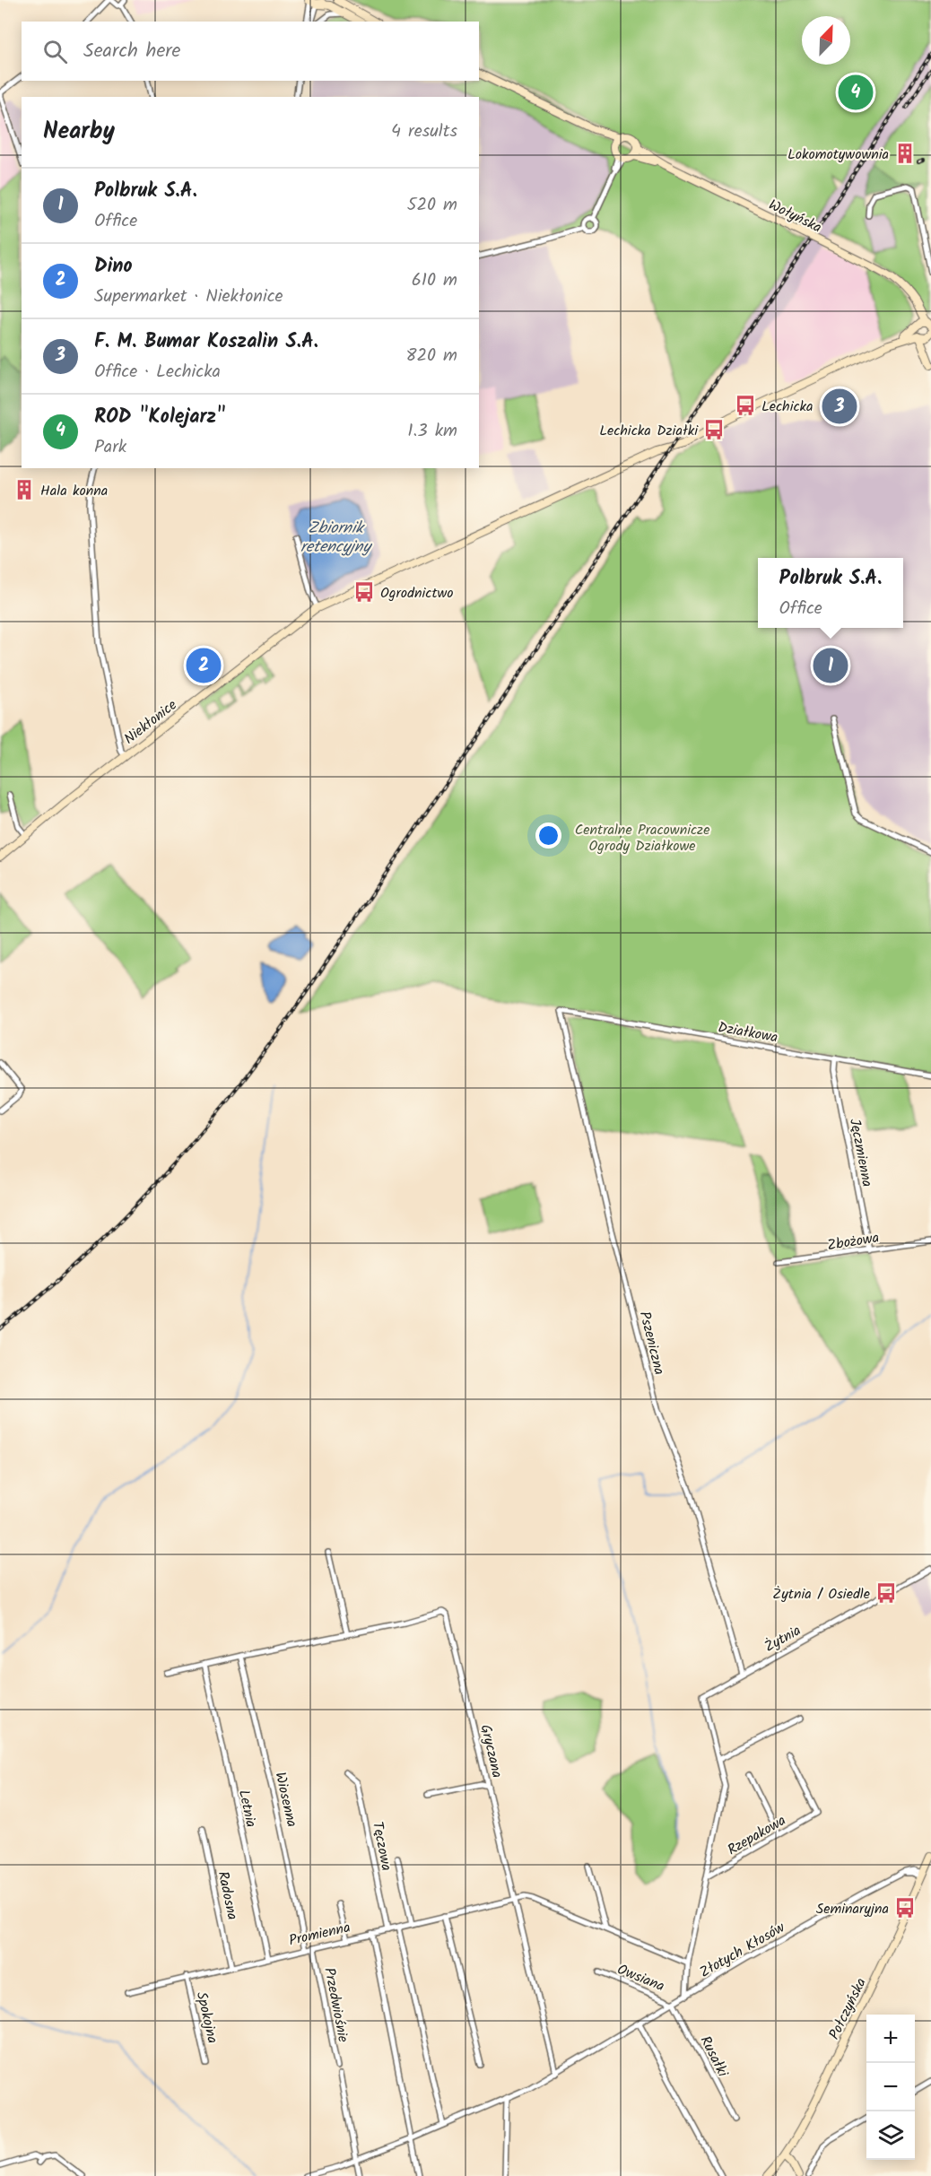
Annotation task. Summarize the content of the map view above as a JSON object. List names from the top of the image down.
{
  "streets": {
    "main road": ["Wołyńska", "Niekłonice", "Połczyńska"],
    "street": [
      "Działkowa",
      "Jęczmienna",
      "Zbożowa",
      "Pszeniczna",
      "Żytnia",
      "Gryczana",
      "Wiosenna",
      "Letnia",
      "Rzepakowa",
      "Tęczowa",
      "Radosna",
      "Promienna",
      "Złotych Kłosów",
      "Owsiana",
      "Przedwiośnie",
      "Spokojna",
      "Rusałki"
    ]
  },
  "crossings": [
    ["Działkowa", "Jęczmienna"],
    ["Działkowa", "Pszeniczna"],
    ["Jęczmienna", "Zbożowa"],
    ["Pszeniczna", "Żytnia"],
    ["Żytnia", "Rzepakowa"],
    ["Żytnia", "Złotych Kłosów"],
    ["Gryczana", "Promienna"],
    ["Gryczana", "Złotych Kłosów"],
    ["Wiosenna", "Promienna"],
    ["Letnia", "Promienna"],
    ["Tęczowa", "Promienna"],
    ["Radosna", "Promienna"],
    ["Promienna", "Przedwiośnie"],
    ["Promienna", "Spokojna"],
    ["Złotych Kłosów", "Owsiana"],
    ["Złotych Kłosów", "Połczyńska"],
    ["Złotych Kłosów", "Rusałki"],
    ["Owsiana", "Rusałki"]
  ],
  "water": ["Zbiornik retencyjny"],
  "parks": ["Centralne Pracownicze Ogrody Działkowe"],
  "places": {
    "building": ["Lokomotywownia", "Hala konna"],
    "bus stop": [
      "Lechicka",
      "Lechicka Działki",
      "Ogrodnictwo",
      "Żytnia / Osiedle",
      "Seminaryjna"
    ]
  },
  "north": "top right",
  "page": {
    "search": "Search here",
    "pins": [
      "4",
      "3",
      "1",
      "2"
    ],
    "heading": ["Nearby", "4 results"],
    "list": [
      {
        "mark": "1",
        "name": "Polbruk S.A.",
        "note": "Office",
        "value": "520 m"
      },
      {
        "mark": "2",
        "name": "Dino",
        "note": "Supermarket · Niekłonice",
        "value": "610 m"
      },
      {
        "mark": "3",
        "name": "F. M. Bumar Koszalin S.A.",
        "note": "Office · Lechicka",
        "value": "820 m"
      },
      {
        "mark": "4",
        "name": "ROD \"Kolejarz\"",
        "note": "Park",
        "value": "1.3 km"
      }
    ],
    "popup": ["Polbruk S.A.", "Office"],
    "map_buttons": ["+", "−"]
  }
}
